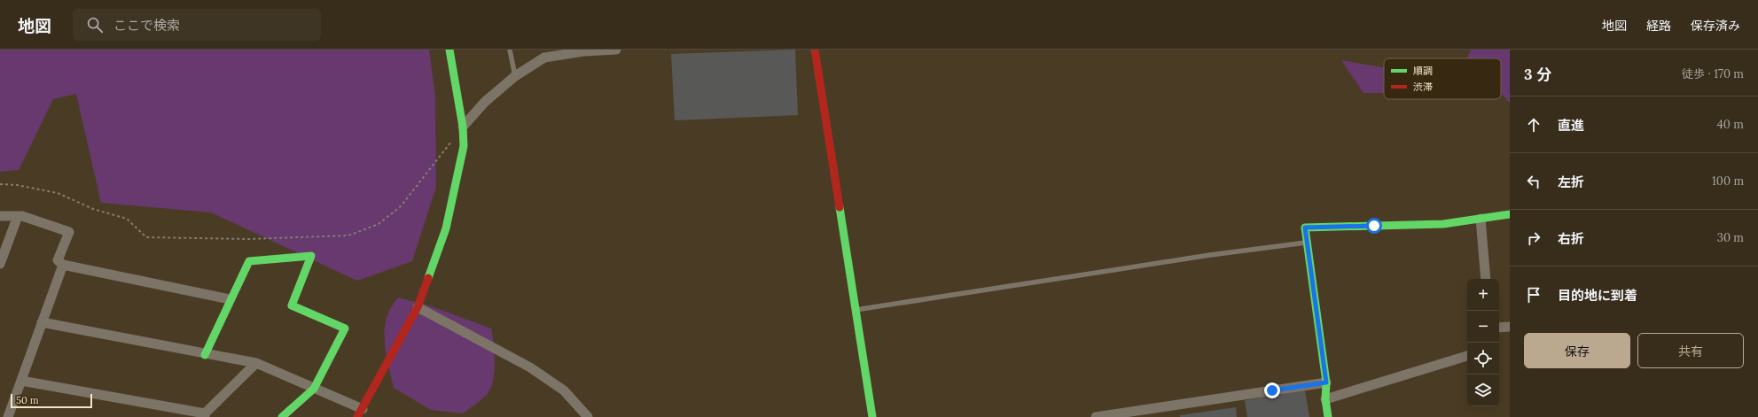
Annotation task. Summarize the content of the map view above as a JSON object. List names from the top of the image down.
{
  "legend": ["順調", "渋滞"],
  "scale_bar": "50 m",
  "page": {
    "header": "地図",
    "search": "ここで検索",
    "nav": ["地図", "経路", "保存済み"],
    "heading": ["3 分", "徒歩 · 170 m"],
    "list": [
      ["直進", "40 m"],
      ["左折", "100 m"],
      ["右折", "30 m"],
      "目的地に到着"
    ],
    "map_buttons": ["+", "−"],
    "buttons": ["保存", "共有"],
    "scale": "50 m"
  }
}
